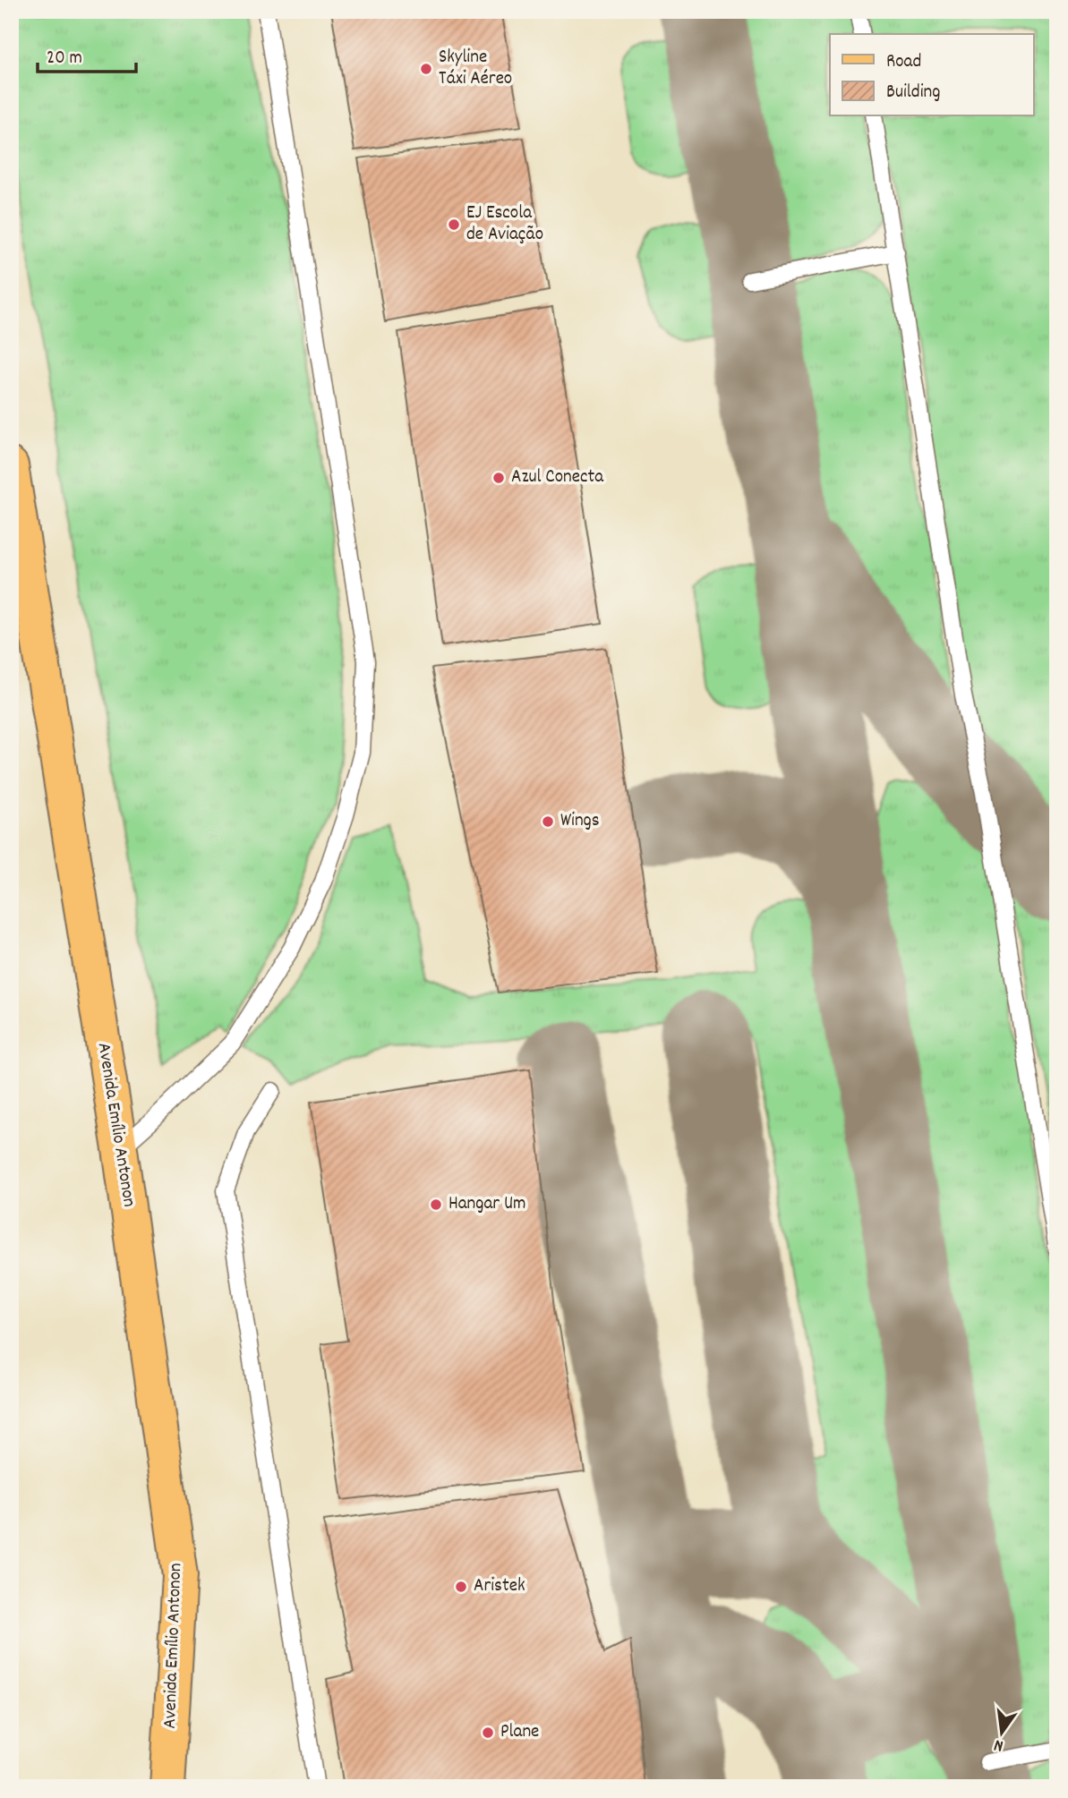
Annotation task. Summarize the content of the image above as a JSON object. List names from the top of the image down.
{
  "streets": {
    "main road": ["Avenida Emílio Antonon"]
  },
  "places": [
    "Skyline Táxi Aéreo",
    "EJ Escola de Aviação",
    "Azul Conecta",
    "Wings",
    "Hangar Um",
    "Aristek",
    "Plane"
  ],
  "legend": ["Road", "Building"],
  "scale_bar": "20 m",
  "north": "bottom"
}
